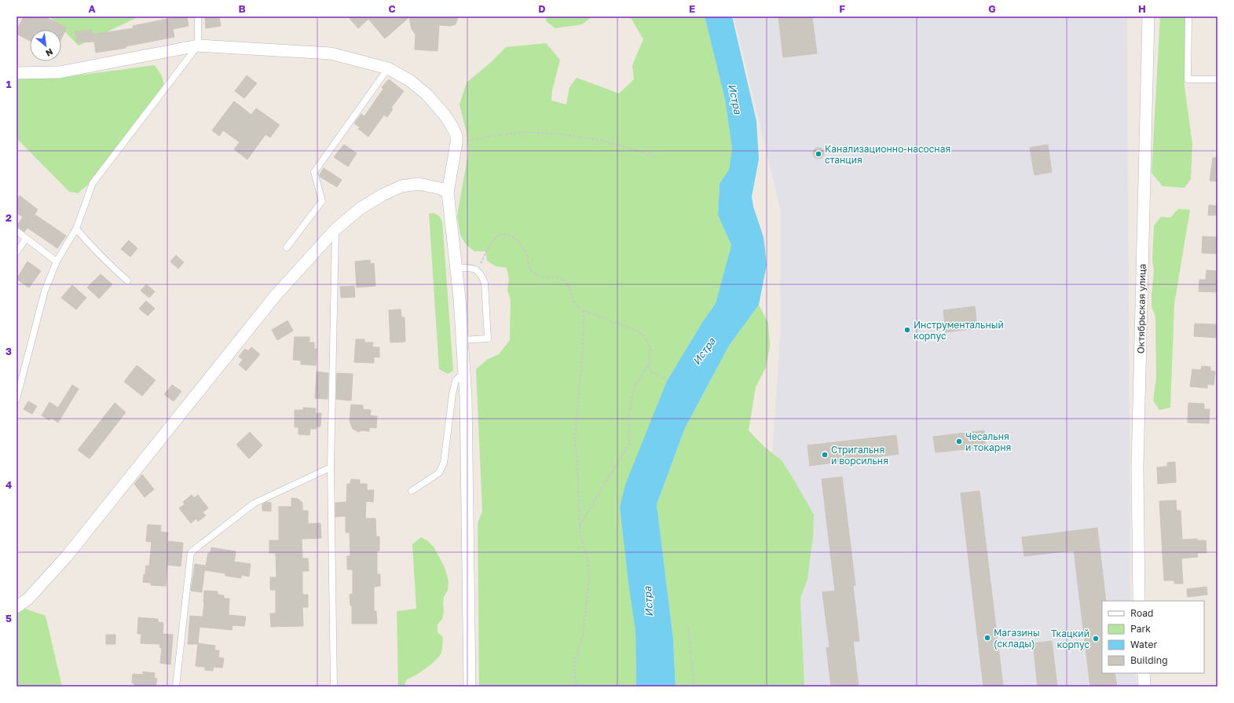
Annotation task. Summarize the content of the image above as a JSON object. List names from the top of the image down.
{
  "streets": {
    "street": ["Октябрьская улица"]
  },
  "water": ["Истра"],
  "places": [
    "Канализационно-насосная станция",
    "Инструментальный корпус",
    "Чесальня и токарня",
    "Стригальня и ворсильня",
    "Магазины (склады)",
    "Ткацкий корпус"
  ],
  "legend": [
    "Road",
    "Park",
    "Water",
    "Building"
  ],
  "north": "bottom right",
  "grid": {
    "columns": [
      "A",
      "B",
      "C",
      "D",
      "E",
      "F",
      "G",
      "H"
    ],
    "rows": [
      "1",
      "2",
      "3",
      "4",
      "5"
    ]
  }
}
